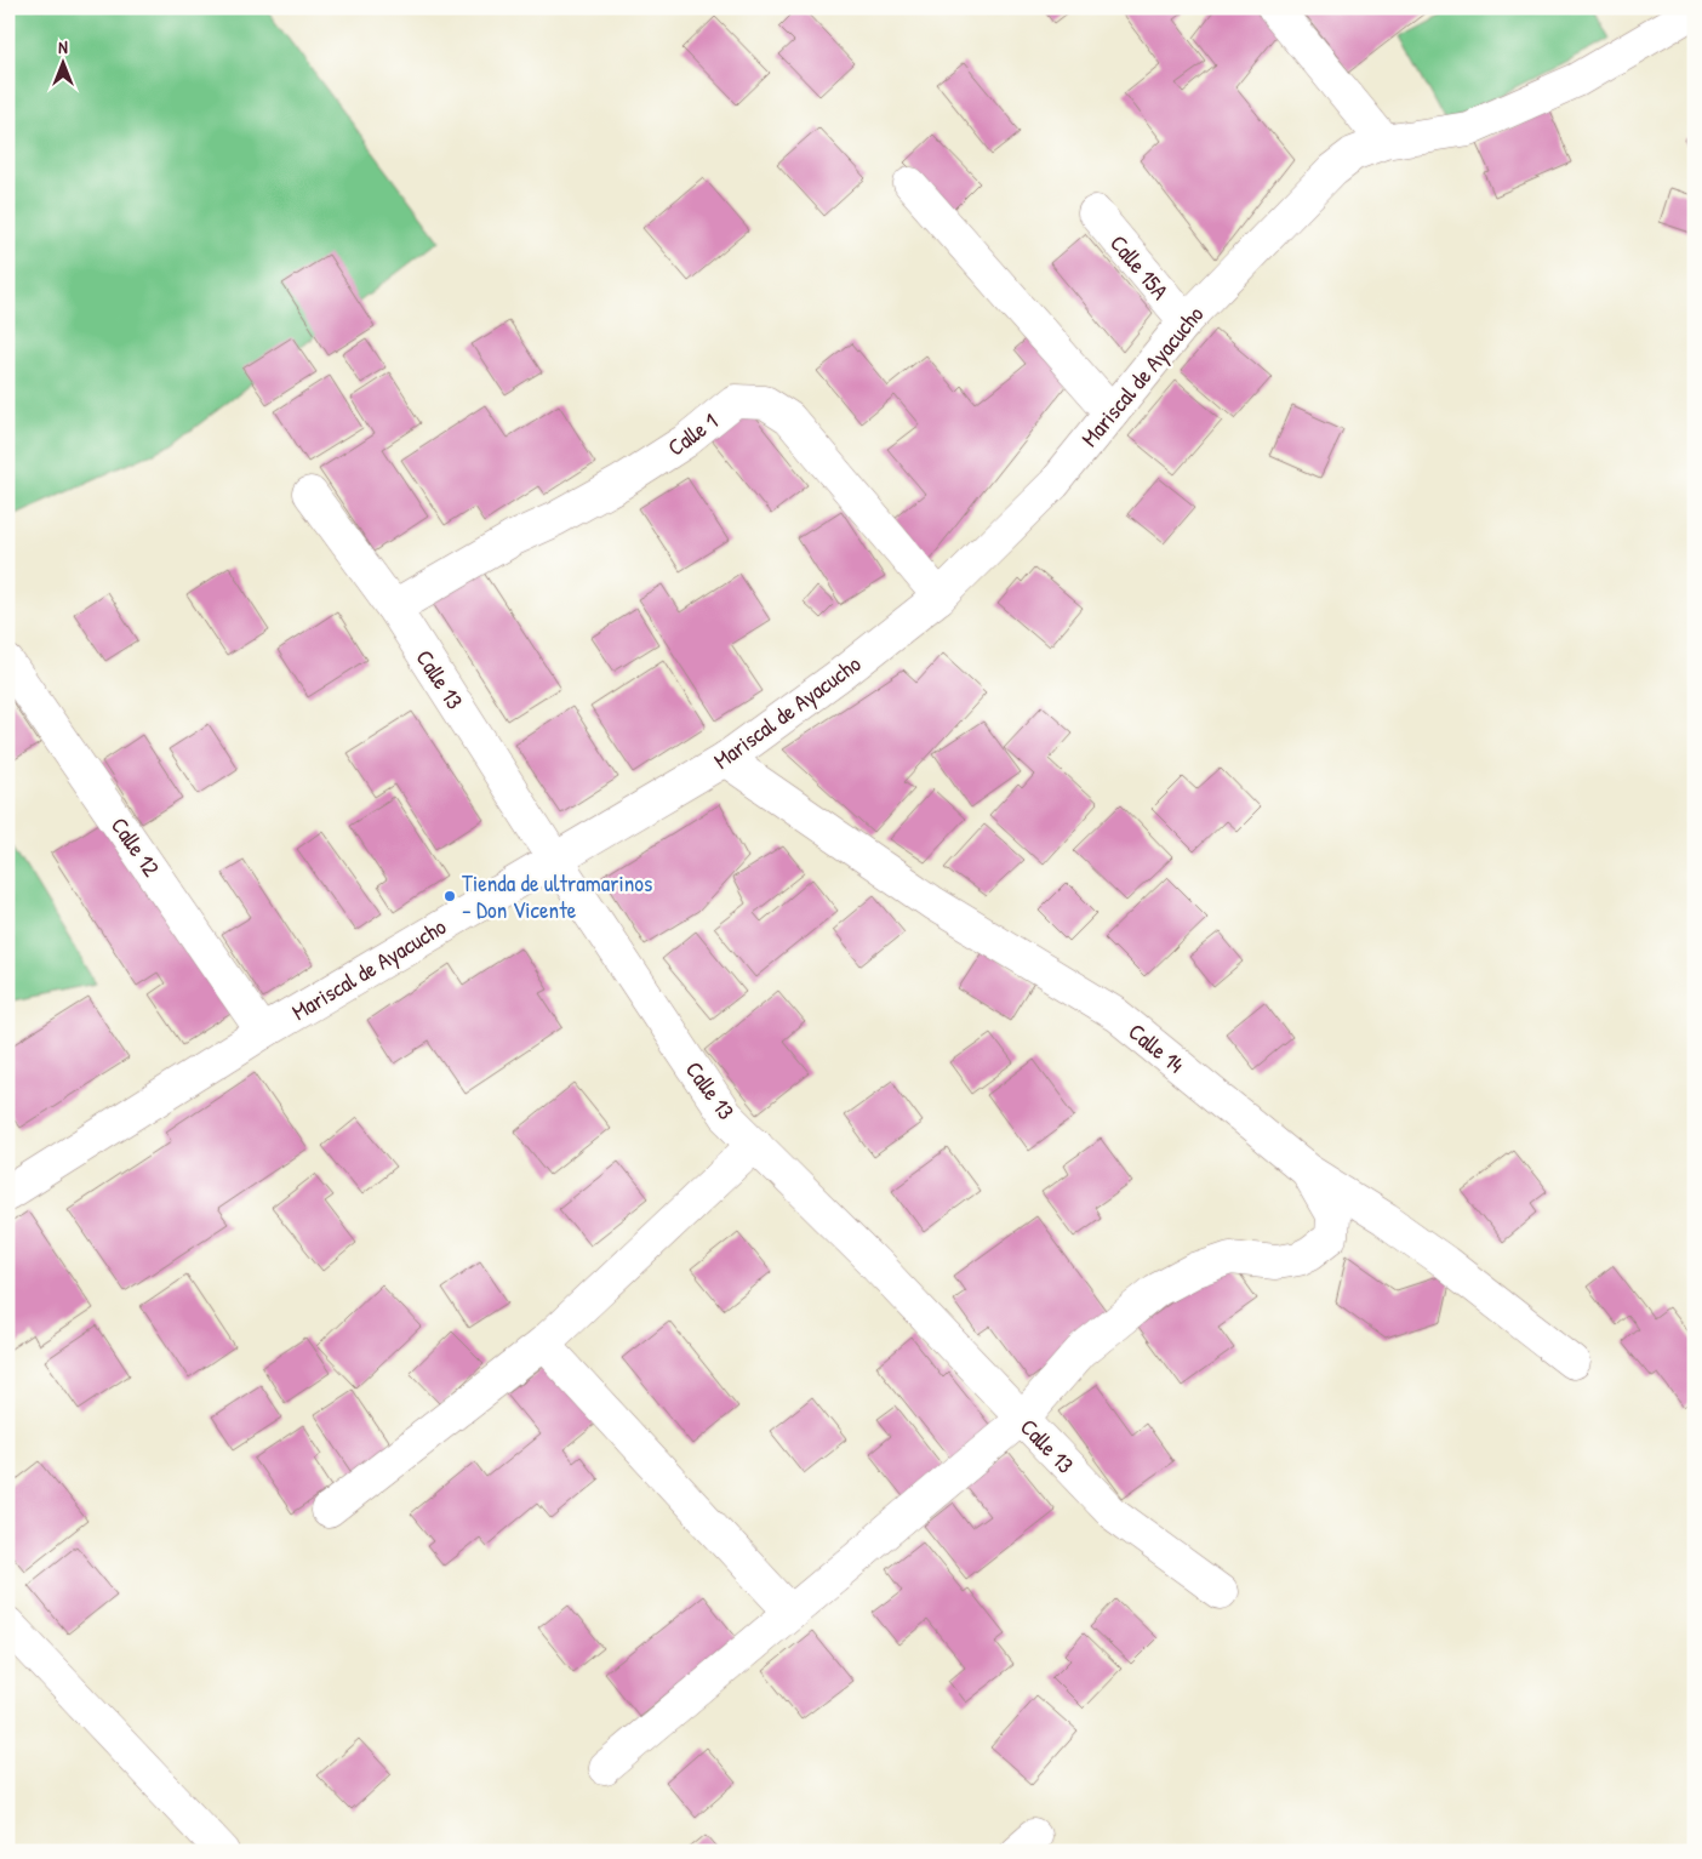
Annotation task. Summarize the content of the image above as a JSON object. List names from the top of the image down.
{
  "streets": {
    "street": [
      "Calle 15A",
      "Mariscal de Ayacucho",
      "Calle 1",
      "Calle 13",
      "Calle 12",
      "Calle 14"
    ]
  },
  "crossings": [
    ["Calle 15A", "Mariscal de Ayacucho"],
    ["Mariscal de Ayacucho", "Calle 1"],
    ["Mariscal de Ayacucho", "Calle 13"],
    ["Mariscal de Ayacucho", "Calle 12"],
    ["Mariscal de Ayacucho", "Calle 14"],
    ["Calle 1", "Calle 13"]
  ],
  "places": ["Tienda de ultramarinos - Don Vicente"],
  "north": "top"
}
